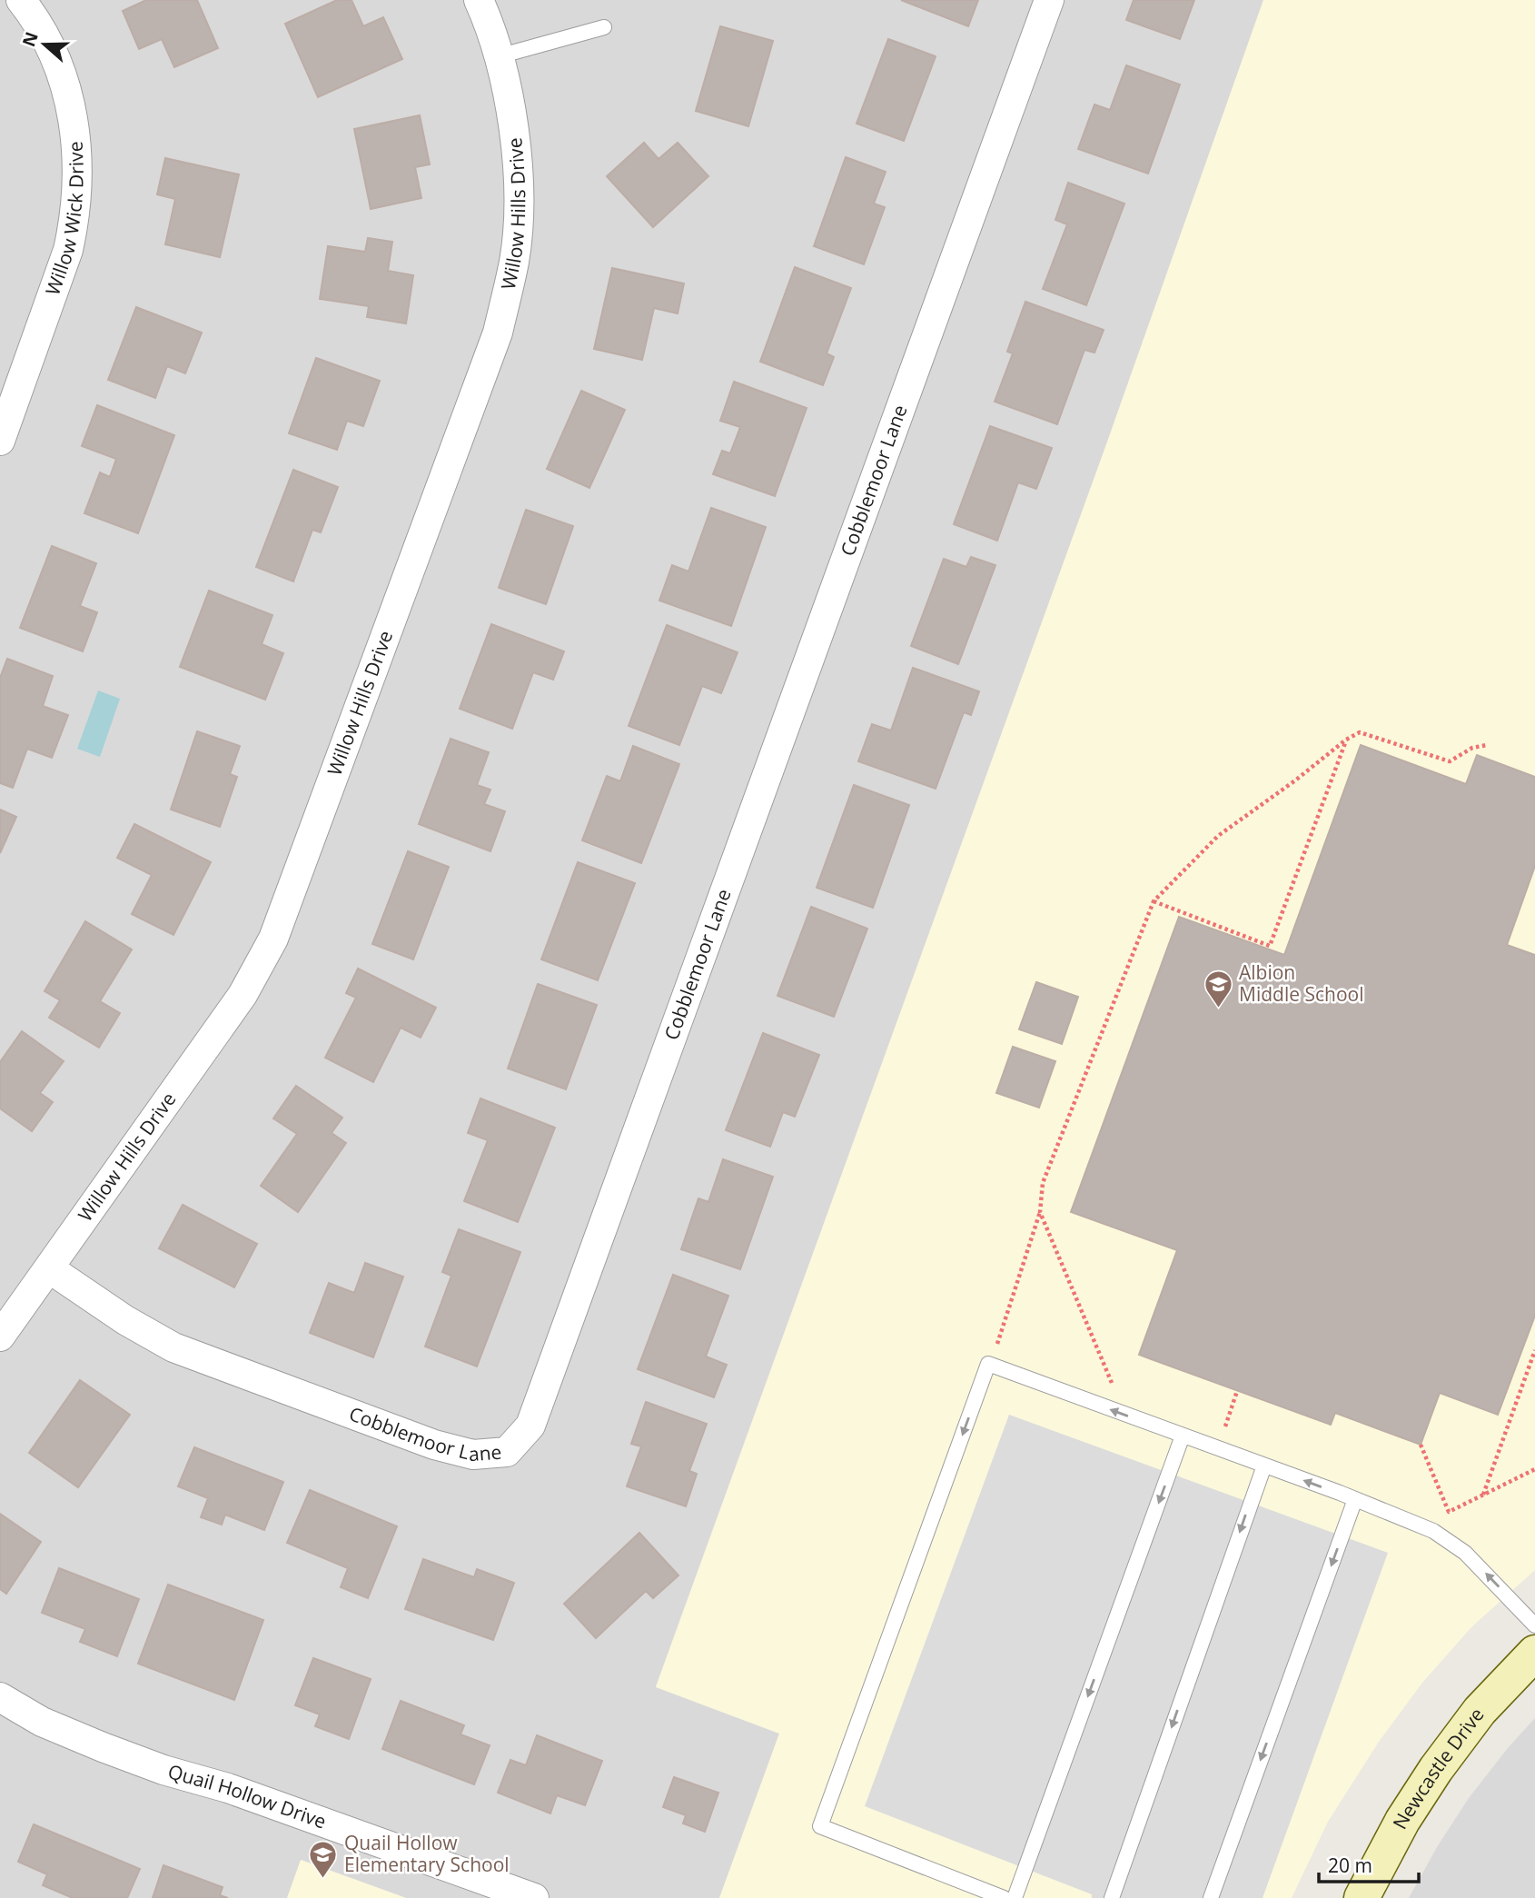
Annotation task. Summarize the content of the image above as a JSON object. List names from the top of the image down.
{
  "streets": {
    "street": [
      "Willow Hills Drive",
      "Willow Wick Drive",
      "Cobblemoor Lane",
      "Newcastle Drive",
      "Quail Hollow Drive"
    ]
  },
  "crossings": [
    ["Willow Hills Drive", "Cobblemoor Lane"]
  ],
  "places": {
    "school or university": ["Albion Middle School", "Quail Hollow Elementary School"]
  },
  "scale_bar": "20 m",
  "north": "left"
}
